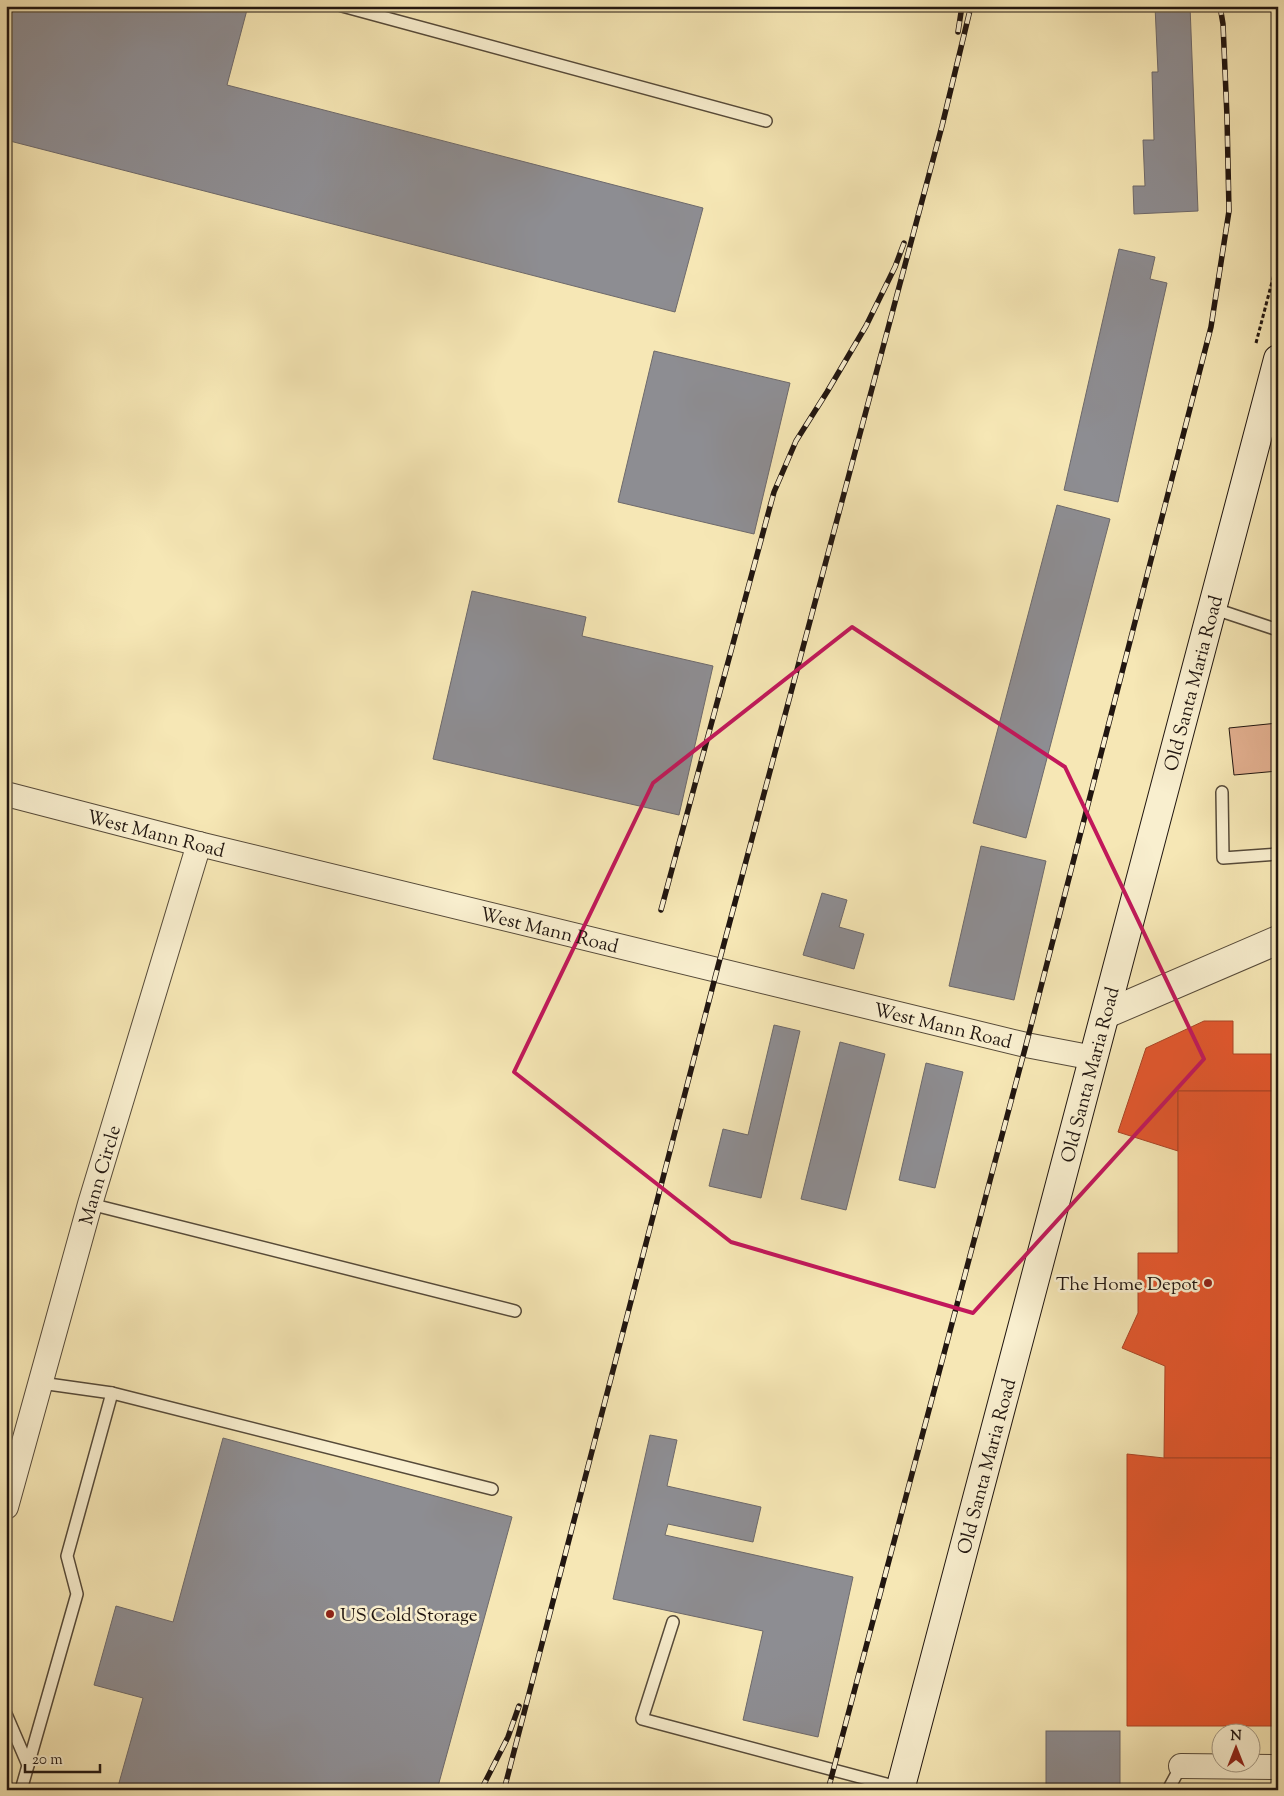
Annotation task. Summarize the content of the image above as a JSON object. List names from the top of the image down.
{
  "streets": {
    "main road": ["Old Santa Maria Road"],
    "street": ["West Mann Road", "Mann Circle"]
  },
  "crossings": [
    ["Old Santa Maria Road", "West Mann Road"],
    ["West Mann Road", "Mann Circle"]
  ],
  "places": ["The Home Depot", "US Cold Storage"],
  "scale_bar": "20 m",
  "north": "top"
}
